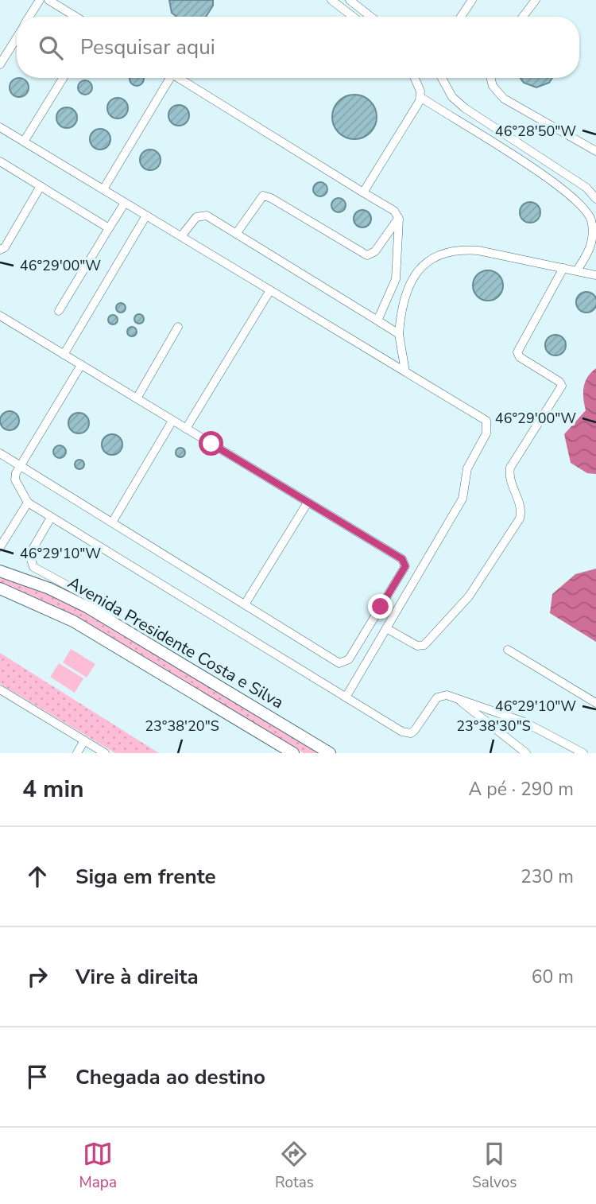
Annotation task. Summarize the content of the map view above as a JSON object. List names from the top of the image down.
{
  "streets": {
    "highway": ["Avenida Presidente Costa e Silva"]
  },
  "page": {
    "search": "Pesquisar aqui",
    "heading": ["4 min", "A pé · 290 m"],
    "list": [
      ["Siga em frente", "230 m"],
      ["Vire à direita", "60 m"],
      "Chegada ao destino"
    ],
    "nav": ["Mapa", "Rotas", "Salvos"]
  },
  "coordinates": [
    "46°28'50\"W",
    "46°29'00\"W",
    "46°29'10\"W",
    "23°38'20\"S",
    "23°38'30\"S"
  ]
}
